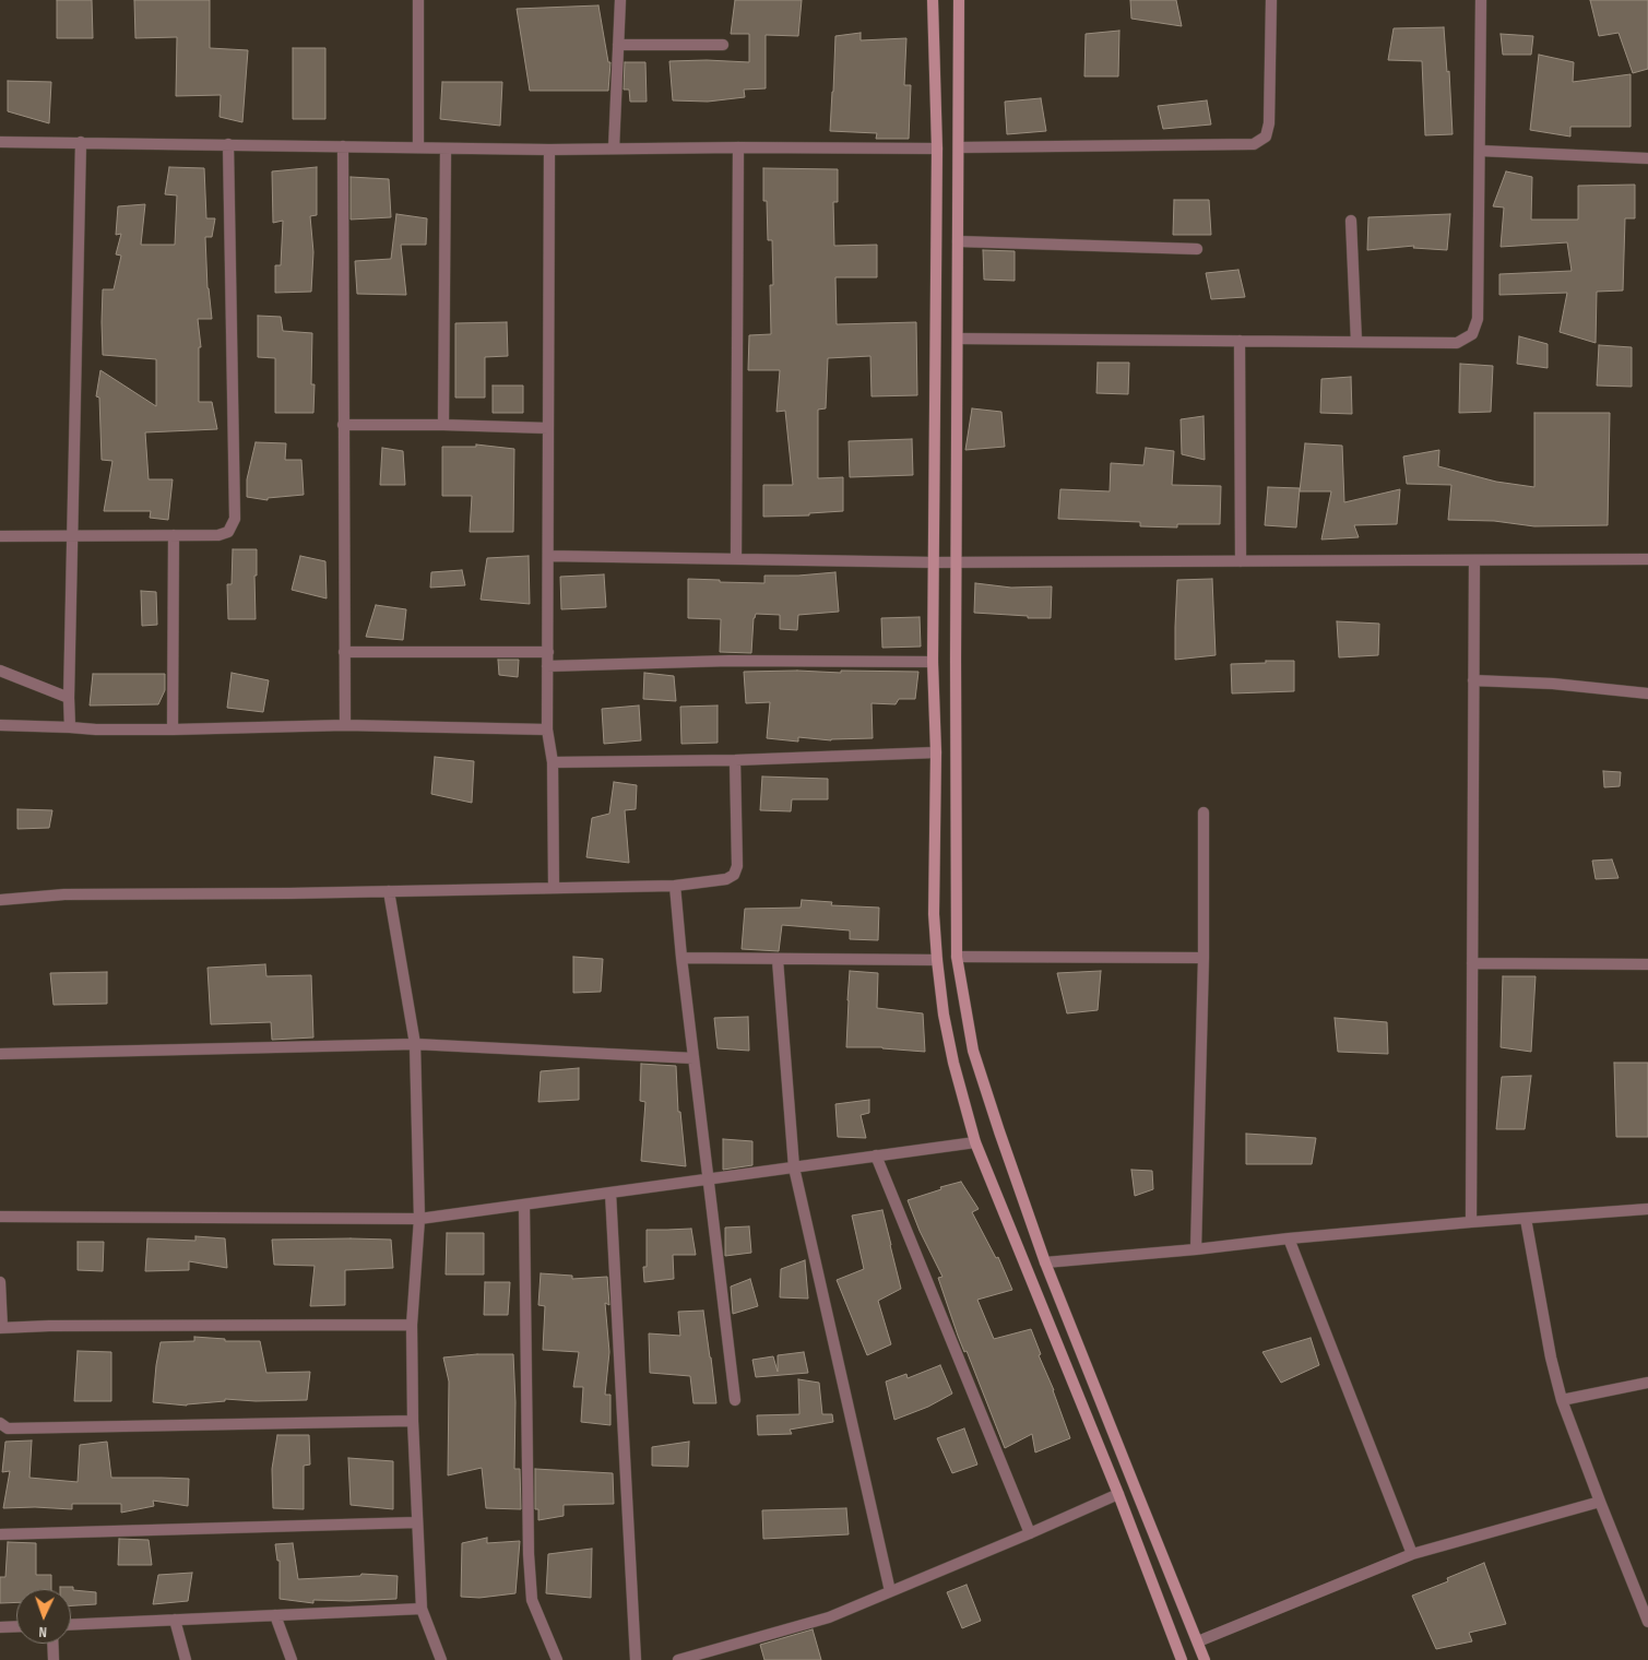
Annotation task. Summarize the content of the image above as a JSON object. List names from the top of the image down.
{
  "north": "bottom"
}
